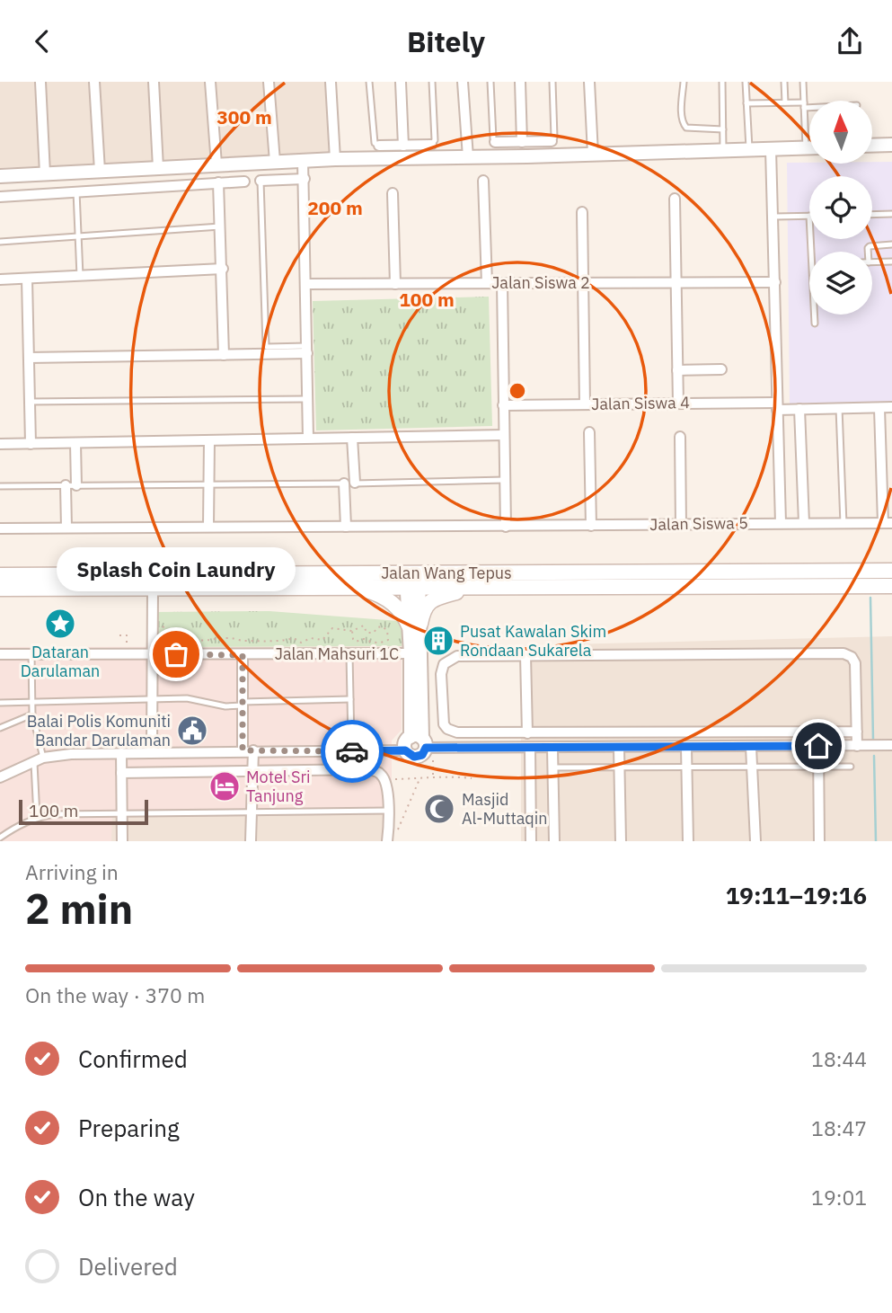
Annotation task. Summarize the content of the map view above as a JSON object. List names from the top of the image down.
{
  "streets": {
    "main road": ["Jalan Wang Tepus"],
    "street": [
      "Jalan Siswa 2",
      "Jalan Siswa 4",
      "Jalan Siswa 5",
      "Jalan Mahsuri 1C"
    ]
  },
  "places": {
    "place": ["Dataran Darulaman"],
    "building": ["Pusat Kawalan Skim Rondaan Sukarela"],
    "other": ["Splash Coin Laundry"],
    "public building": ["Balai Polis Komuniti Bandar Darulaman"],
    "hotel": ["Motel Sri Tanjung"],
    "mosque": ["Masjid Al-Muttaqin"]
  },
  "scale_bar": "100 m",
  "north": "top",
  "page": {
    "header": "Bitely",
    "bubble": "Splash Coin Laundry",
    "scale": "100 m",
    "heading": ["2 min", "Arriving in", "19:11–19:16"],
    "bar": "On the way · 370 m",
    "list": [
      ["Confirmed", "18:44"],
      ["Preparing", "18:47"],
      ["On the way", "19:01"],
      "Delivered"
    ]
  },
  "rings": ["300 m", "200 m", "100 m"]
}
